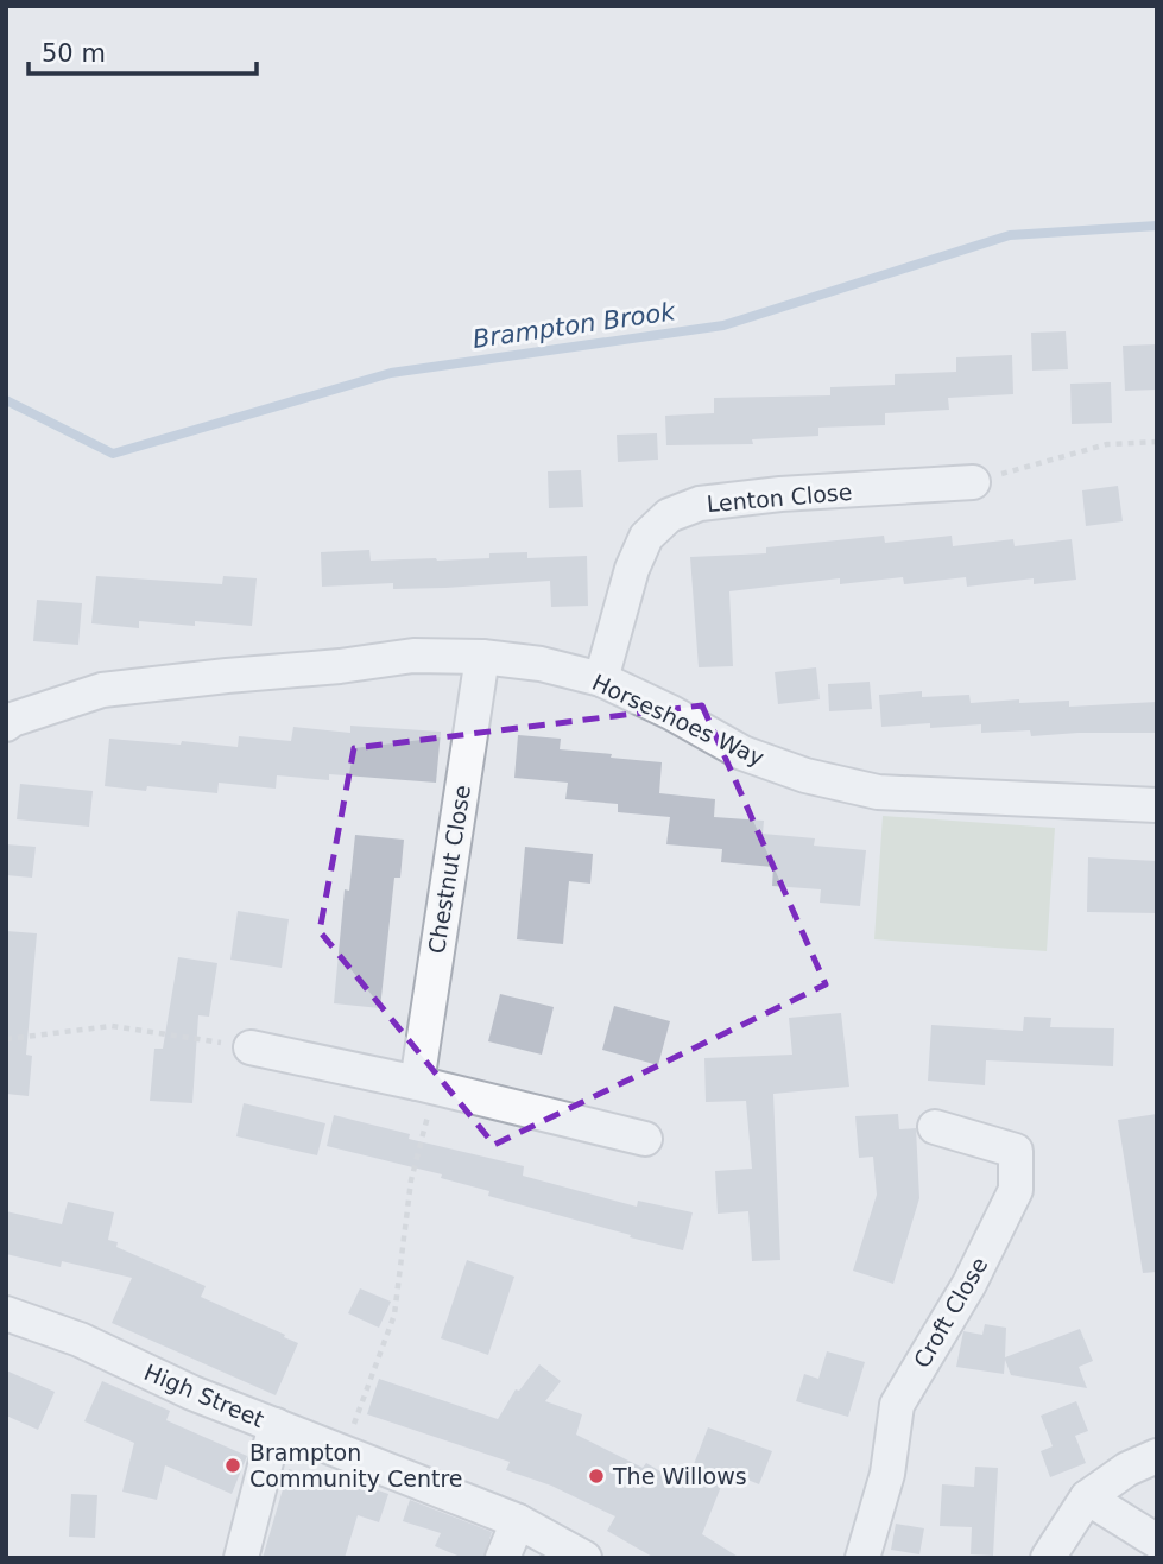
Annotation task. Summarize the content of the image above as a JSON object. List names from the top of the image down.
{
  "streets": {
    "street": [
      "Lenton Close",
      "Horseshoes Way",
      "Chestnut Close",
      "Croft Close",
      "High Street"
    ]
  },
  "crossings": [
    ["Lenton Close", "Horseshoes Way"],
    ["Horseshoes Way", "Chestnut Close"]
  ],
  "water": ["Brampton Brook"],
  "places": ["Brampton Community Centre", "The Willows"],
  "scale_bar": "50 m"
}
